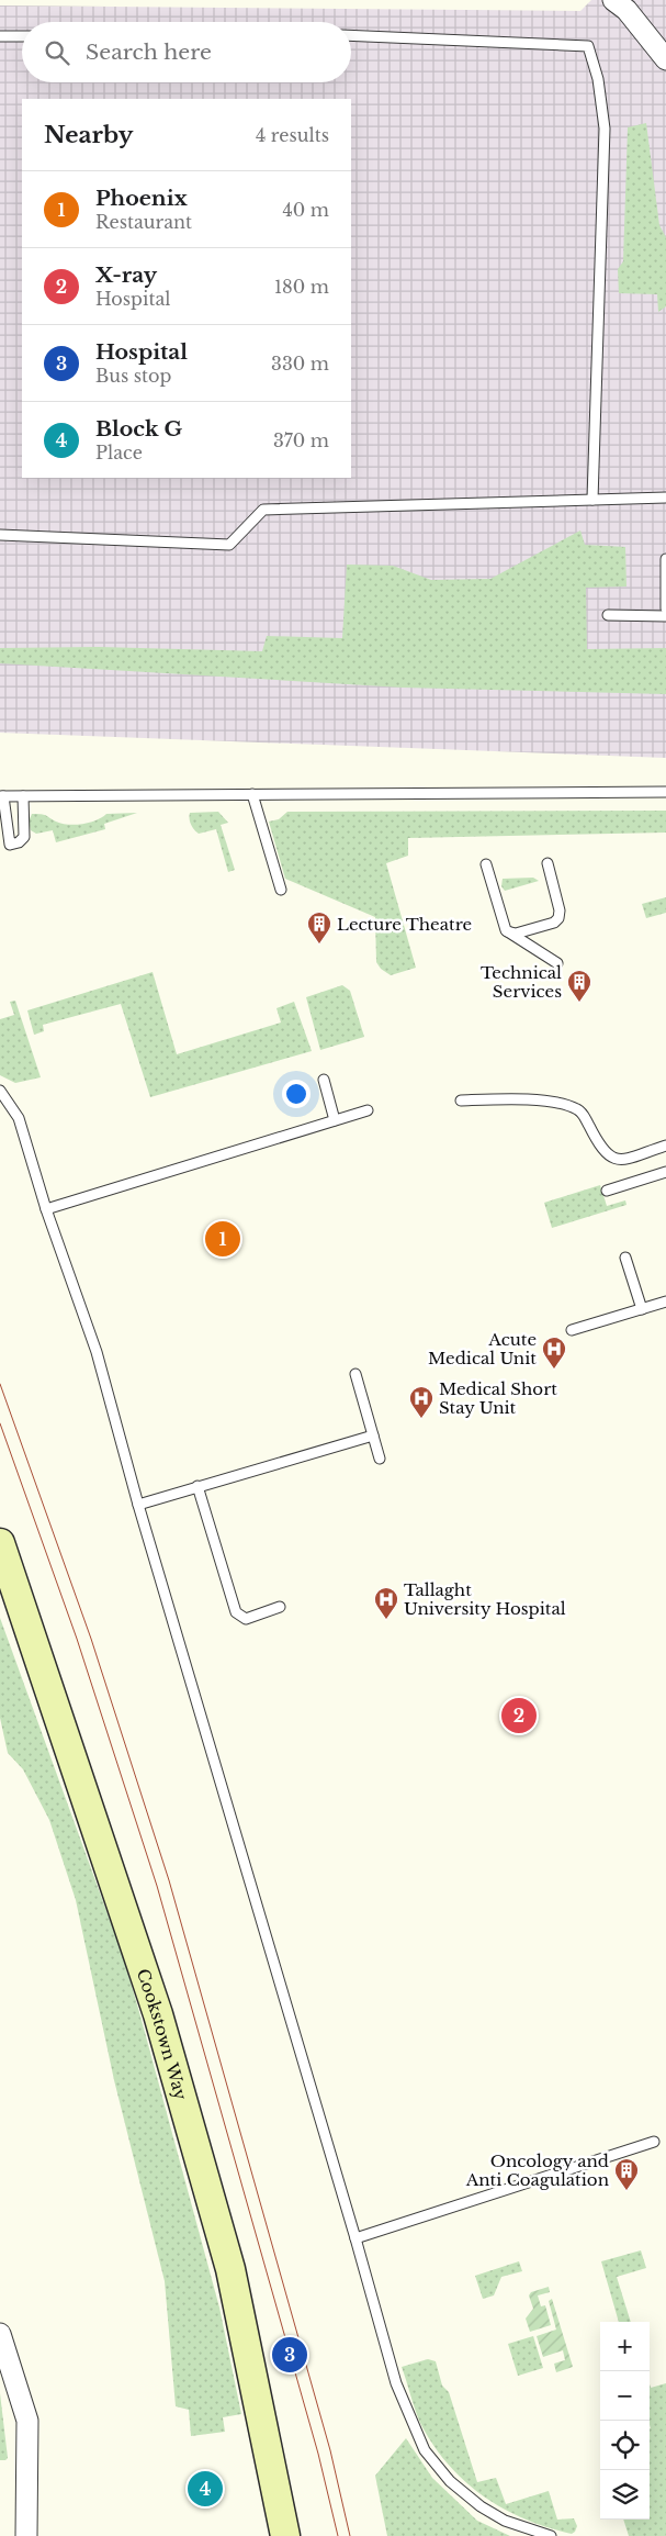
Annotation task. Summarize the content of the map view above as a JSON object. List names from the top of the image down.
{
  "streets": {
    "street": ["Cookstown Way"]
  },
  "places": {
    "building": ["Lecture Theatre", "Technical Services", "Oncology and Anti Coagulation"],
    "hospital": ["Acute Medical Unit", "Medical Short Stay Unit", "Tallaght University Hospital"]
  },
  "page": {
    "search": "Search here",
    "heading": ["Nearby", "4 results"],
    "list": [
      {
        "mark": "1",
        "name": "Phoenix",
        "note": "Restaurant",
        "value": "40 m"
      },
      {
        "mark": "2",
        "name": "X-ray",
        "note": "Hospital",
        "value": "180 m"
      },
      {
        "mark": "3",
        "name": "Hospital",
        "note": "Bus stop",
        "value": "330 m"
      },
      {
        "mark": "4",
        "name": "Block G",
        "note": "Place",
        "value": "370 m"
      }
    ],
    "pins": [
      "1",
      "2",
      "3",
      "4"
    ],
    "map_buttons": ["+", "−"]
  }
}
